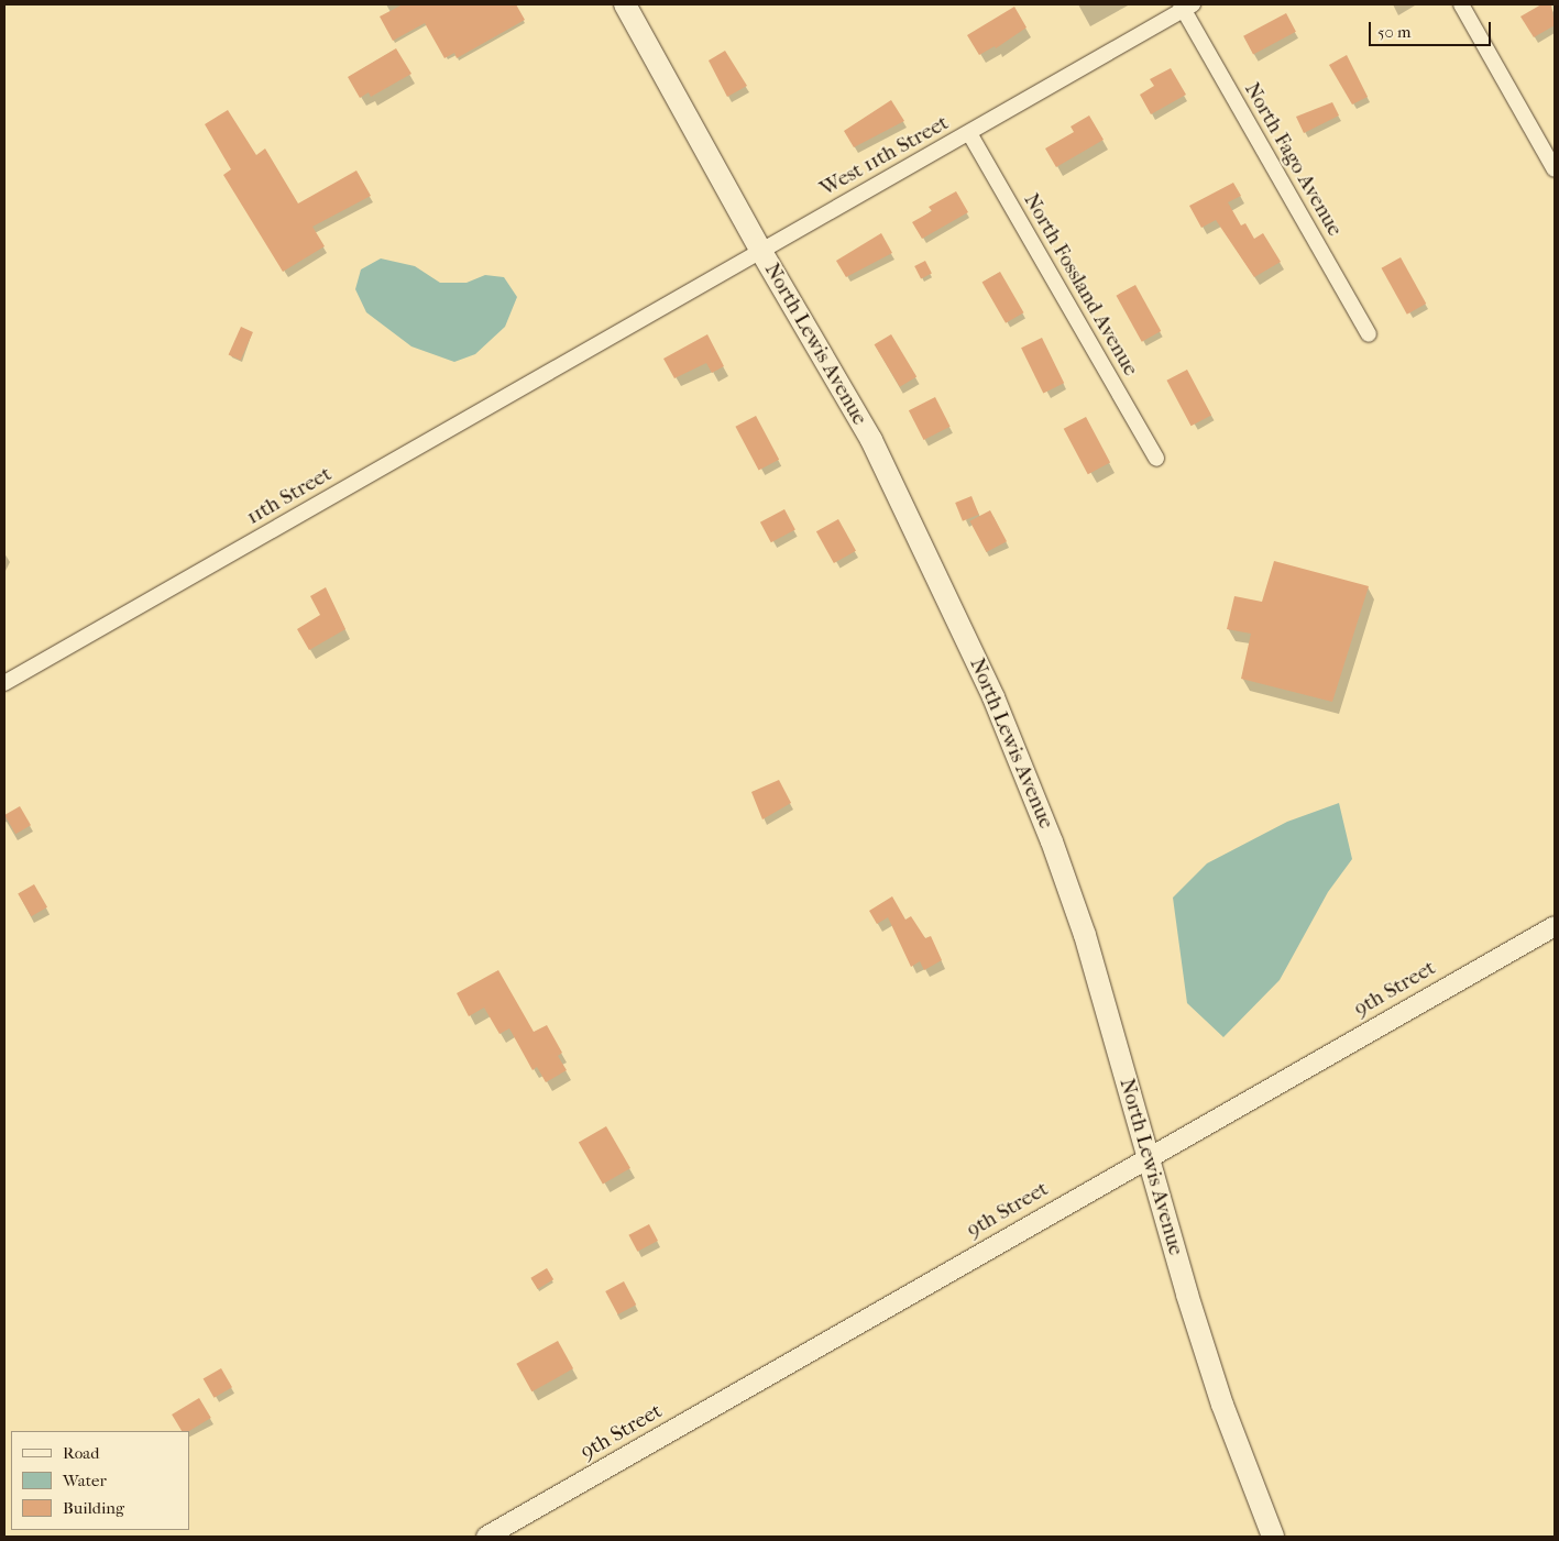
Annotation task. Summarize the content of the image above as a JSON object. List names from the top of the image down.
{
  "streets": {
    "main road": ["North Lewis Avenue"],
    "street": [
      "West 11th Street",
      "North Fago Avenue",
      "North Fossland Avenue",
      "11th Street",
      "9th Street"
    ]
  },
  "crossings": [
    ["West 11th Street", "North Fago Avenue"],
    ["West 11th Street", "North Fossland Avenue"],
    ["West 11th Street", "North Lewis Avenue"],
    ["West 11th Street", "11th Street"],
    ["North Lewis Avenue", "9th Street"]
  ],
  "legend": ["Road", "Water", "Building"],
  "scale_bar": "50 m"
}
